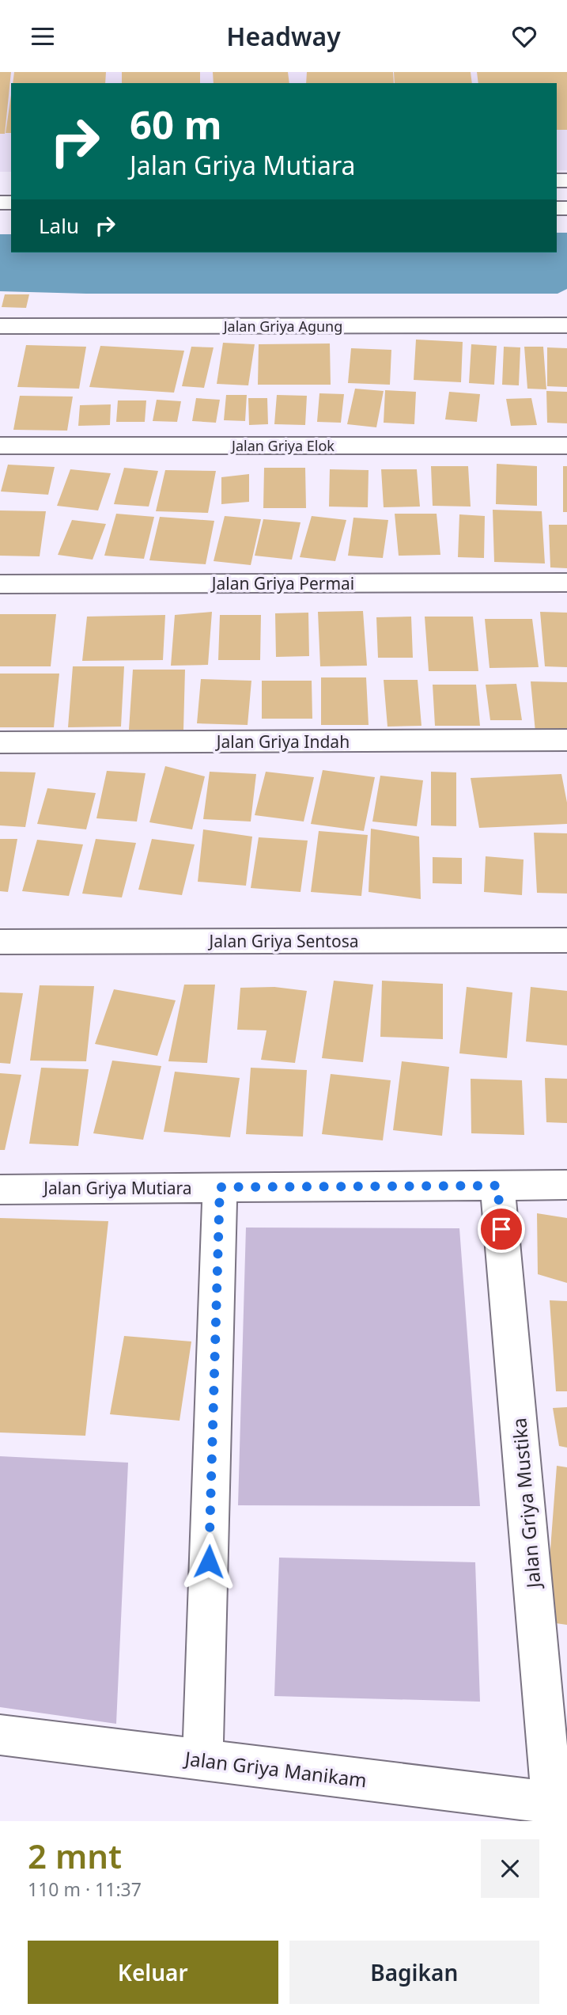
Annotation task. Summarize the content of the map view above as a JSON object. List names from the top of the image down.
{
  "streets": {
    "street": [
      "Jalan Griya Agung",
      "Jalan Griya Elok",
      "Jalan Griya Permai",
      "Jalan Griya Indah",
      "Jalan Griya Sentosa",
      "Jalan Griya Mutiara",
      "Jalan Griya Mustika",
      "Jalan Griya Manikam"
    ]
  },
  "crossings": [
    ["Jalan Griya Mutiara", "Jalan Griya Mustika"],
    ["Jalan Griya Mustika", "Jalan Griya Manikam"]
  ],
  "page": {
    "header": "Headway",
    "turn": ["60 m", "Jalan Griya Mutiara"],
    "then": "Lalu",
    "heading": ["2 mnt", "110 m · 11:37"],
    "buttons": ["Keluar", "Bagikan"]
  }
}
